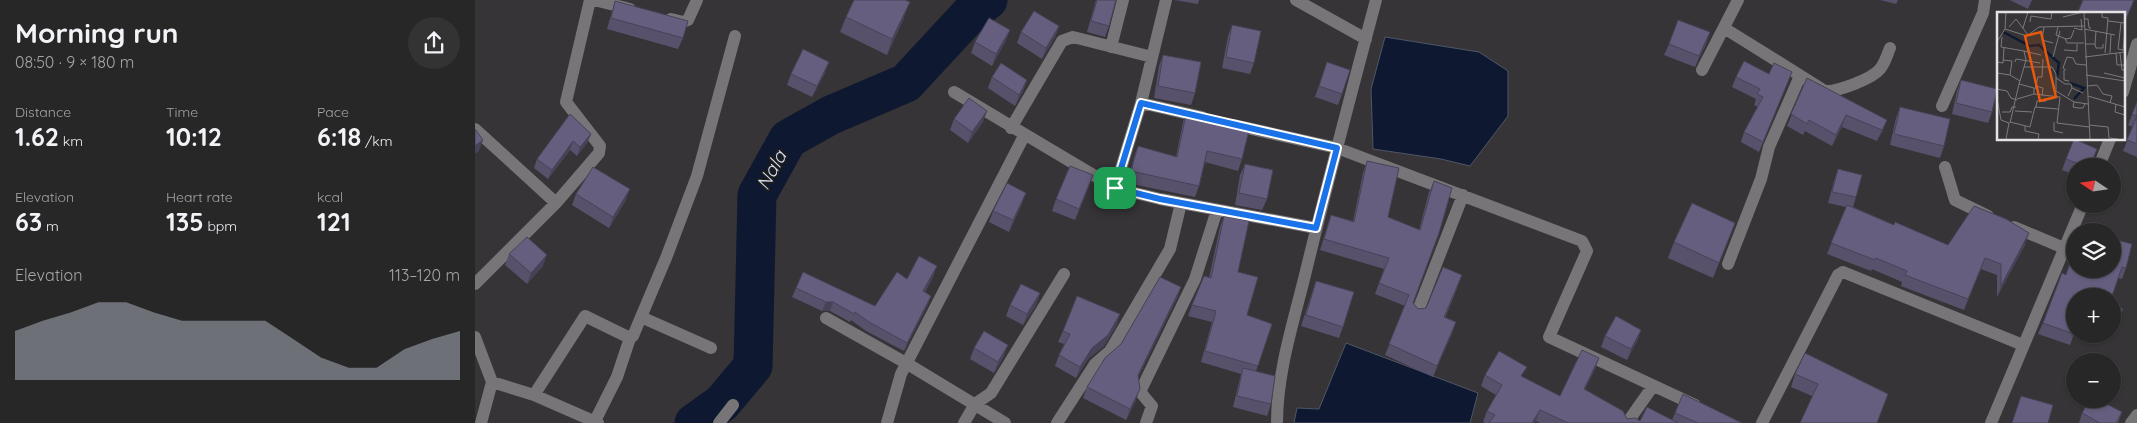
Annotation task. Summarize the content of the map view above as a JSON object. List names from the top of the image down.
{
  "water": ["Nala"],
  "north": "left",
  "page": {
    "heading": ["Morning run", "08:50 · 9 × 180 m"],
    "stats": [
      ["Distance", "1.62 km"],
      ["Time", "10:12"],
      ["Pace", "6:18 /km"],
      ["Elevation", "63 m"],
      ["Heart rate", "135 bpm"],
      ["kcal", "121"]
    ],
    "map_buttons": ["+", "−"],
    "chart": ["Elevation", "113–120 m"]
  }
}
